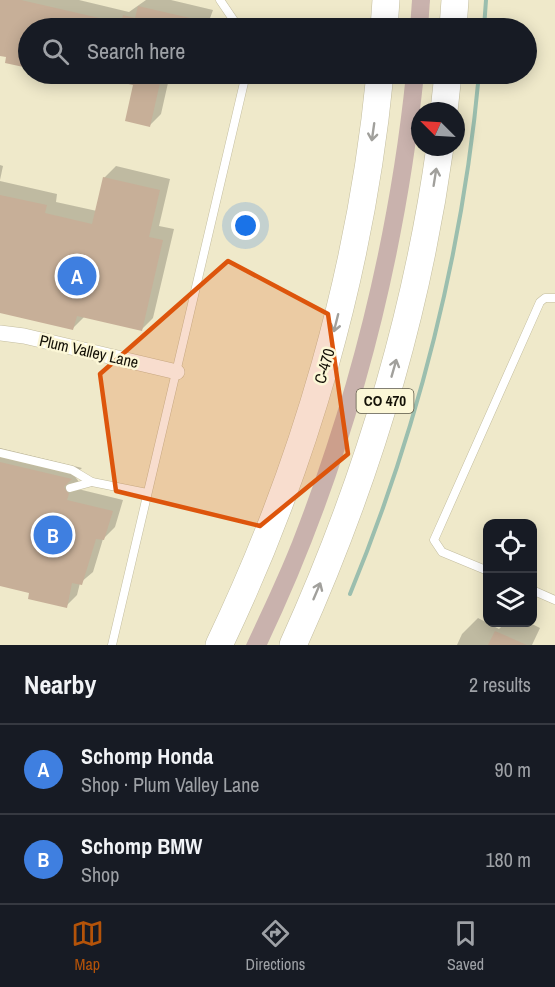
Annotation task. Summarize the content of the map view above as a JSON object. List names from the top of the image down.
{
  "streets": {
    "highway": ["C-470", "CO 470"],
    "street": ["Plum Valley Lane"]
  },
  "north": "top left",
  "page": {
    "search": "Search here",
    "pins": ["A", "B"],
    "heading": ["Nearby", "2 results"],
    "list": [
      {
        "mark": "A",
        "name": "Schomp Honda",
        "note": "Shop · Plum Valley Lane",
        "value": "90 m"
      },
      {
        "mark": "B",
        "name": "Schomp BMW",
        "note": "Shop",
        "value": "180 m"
      }
    ],
    "nav": ["Map", "Directions", "Saved"]
  }
}
